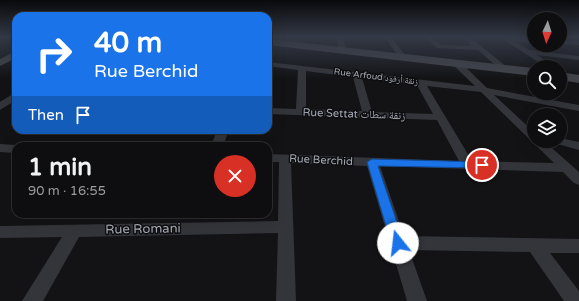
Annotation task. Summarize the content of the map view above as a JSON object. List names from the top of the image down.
{
  "streets": {
    "street": [
      "Rue Arfoud زنقة أرفود",
      "Rue Settat زنقة سطات",
      "Rue Berchid",
      "Rue Romani"
    ]
  },
  "north": "bottom",
  "page": {
    "turn": ["40 m", "Rue Berchid"],
    "then": "Then",
    "heading": ["1 min", "90 m · 16:55"]
  }
}
